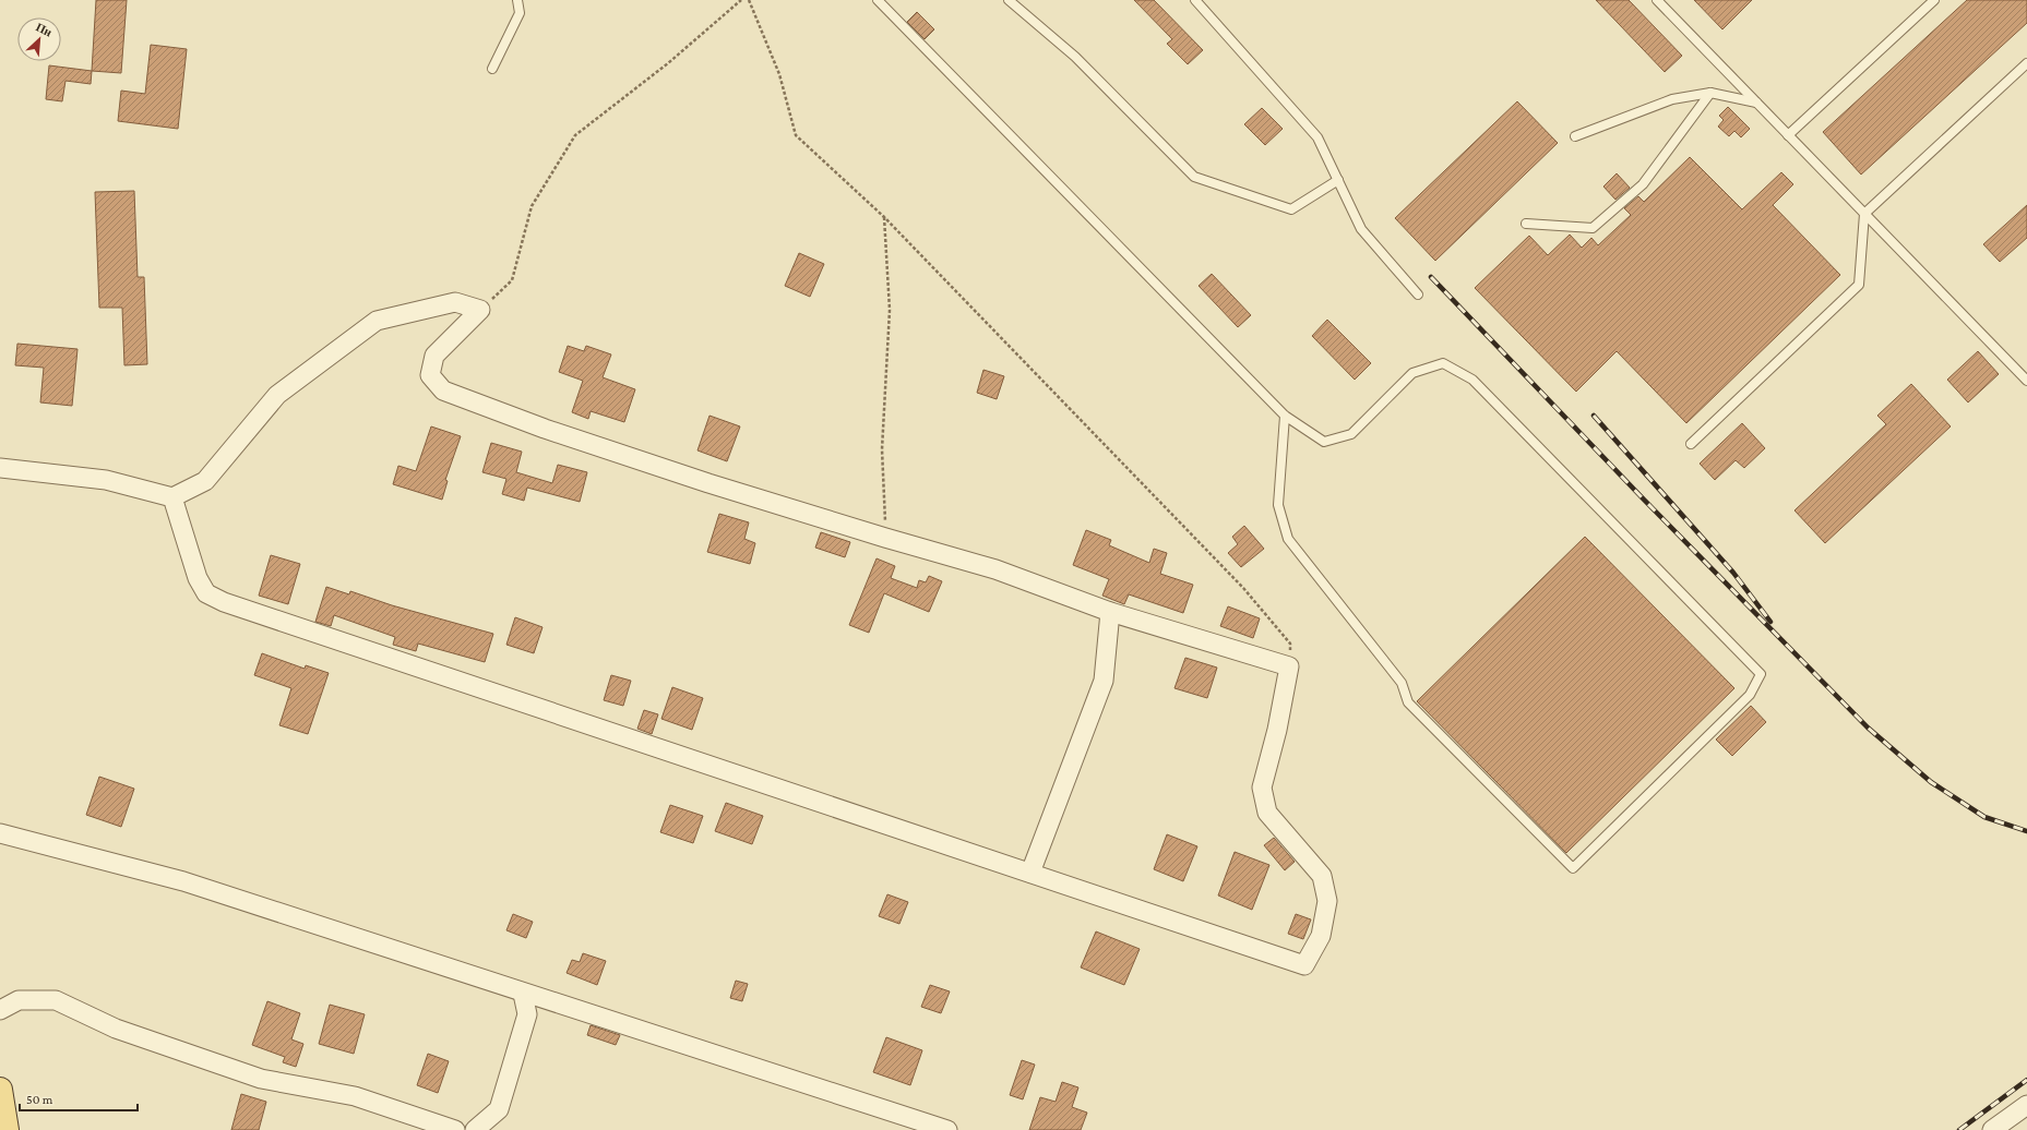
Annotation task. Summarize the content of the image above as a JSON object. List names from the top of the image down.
{
  "scale_bar": "50 m",
  "north": "top right"
}
